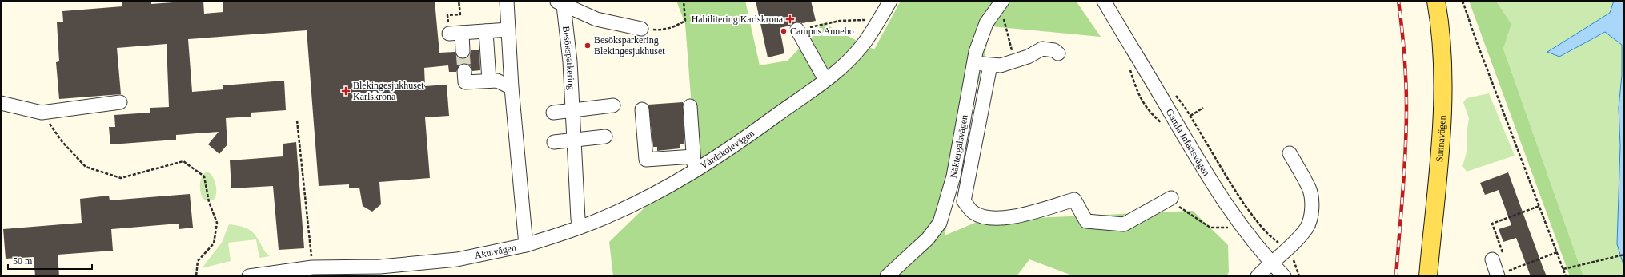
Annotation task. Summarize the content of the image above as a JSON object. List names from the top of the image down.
{
  "streets": {
    "main road": ["Sunnavägen"],
    "street": [
      "Besöksparkering",
      "Gamla Infartsvägen",
      "Näktergalsvägen",
      "Vårdskolevägen",
      "Akutvägen"
    ]
  },
  "crossings": [
    ["Besöksparkering", "Vårdskolevägen"],
    ["Vårdskolevägen", "Akutvägen"]
  ],
  "places": {
    "health": ["Habilitering Karlskrona", "Blekingesjukhuset Karlskrona"],
    "other": ["Campus Annebo", "Besöksparkering Blekingesjukhuset"]
  },
  "scale_bar": "50 m"
}
